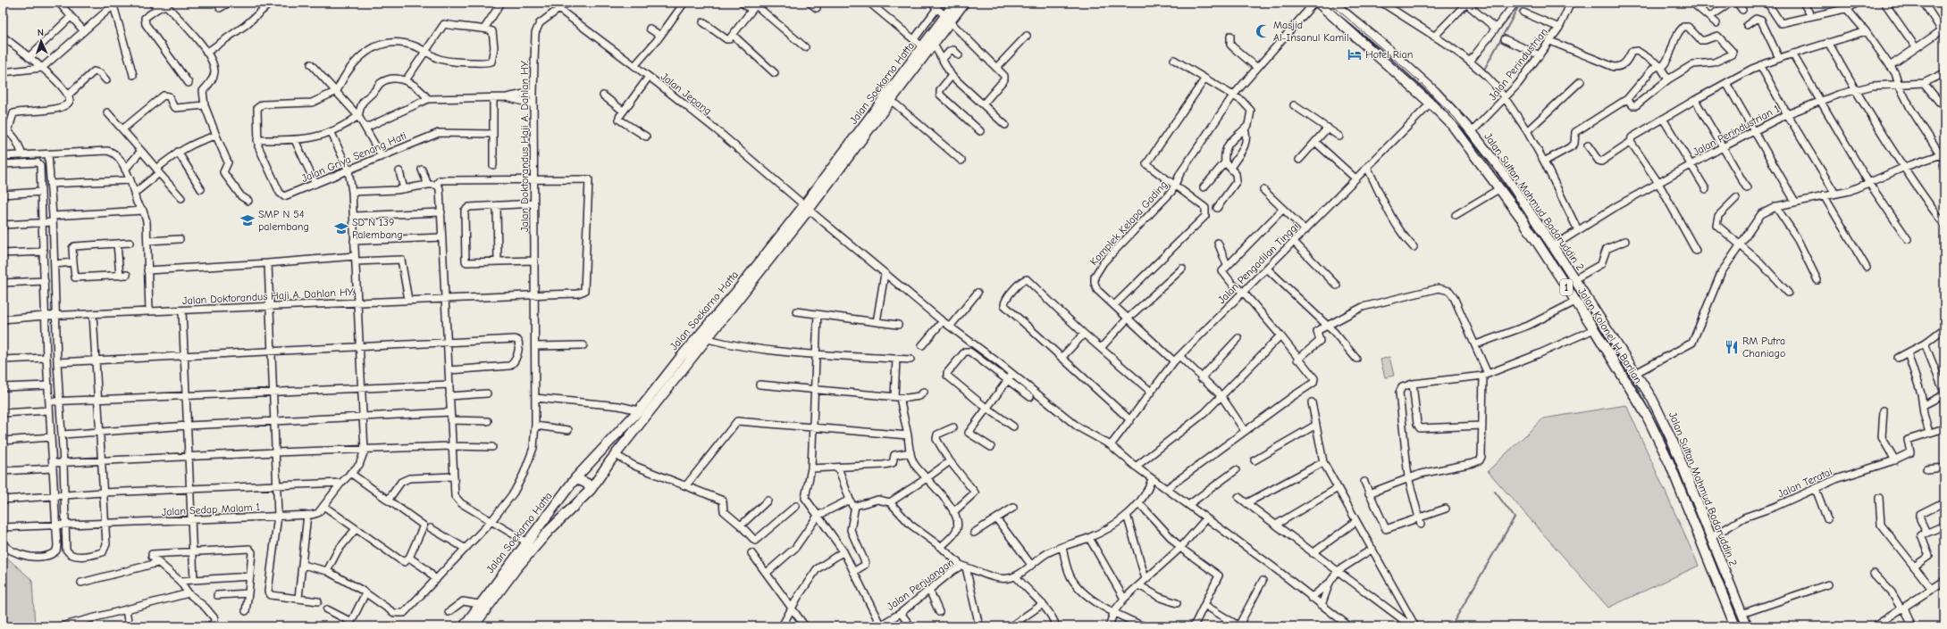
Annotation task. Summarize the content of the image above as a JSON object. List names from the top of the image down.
{
  "streets": {
    "highway": [
      "Jalan Soekarno Hatta",
      "Jalan Sultan Mahmud Badaruddin 2",
      "1",
      "Jalan Kolonel H. Barlian"
    ],
    "street": [
      "Jalan Perindustrian",
      "Jalan Jepang",
      "Jalan Perindustrian 1",
      "Jalan Doktorandus Haji A. Dahlan HY.",
      "Jalan Griya Senang Hati",
      "Komplek Kelapa Gading",
      "Jalan Pengadilan Tinggi",
      "Jalan Teratai",
      "Jalan Sedap Malam 1",
      "Jalan Perjuangan"
    ]
  },
  "crossings": [
    ["Jalan Perindustrian", "Jalan Sultan Mahmud Badaruddin 2"],
    ["Jalan Soekarno Hatta", "Jalan Jepang"],
    ["Jalan Jepang", "Jalan Doktorandus Haji A. Dahlan HY."],
    ["Jalan Perindustrian 1", "Jalan Sultan Mahmud Badaruddin 2"],
    ["Jalan Sultan Mahmud Badaruddin 2", "Jalan Teratai"],
    ["Komplek Kelapa Gading", "Jalan Pengadilan Tinggi"],
    ["Jalan Pengadilan Tinggi", "Jalan Kolonel H. Barlian"]
  ],
  "places": {
    "mosque": ["Masjid Al-Insanul Kamil"],
    "hotel": ["Hotel Rian"],
    "school or university": ["SMP N 54 palembang", "SD N 139 Palembang"],
    "restaurant": ["RM Putra Chaniago"]
  },
  "north": "top"
}
